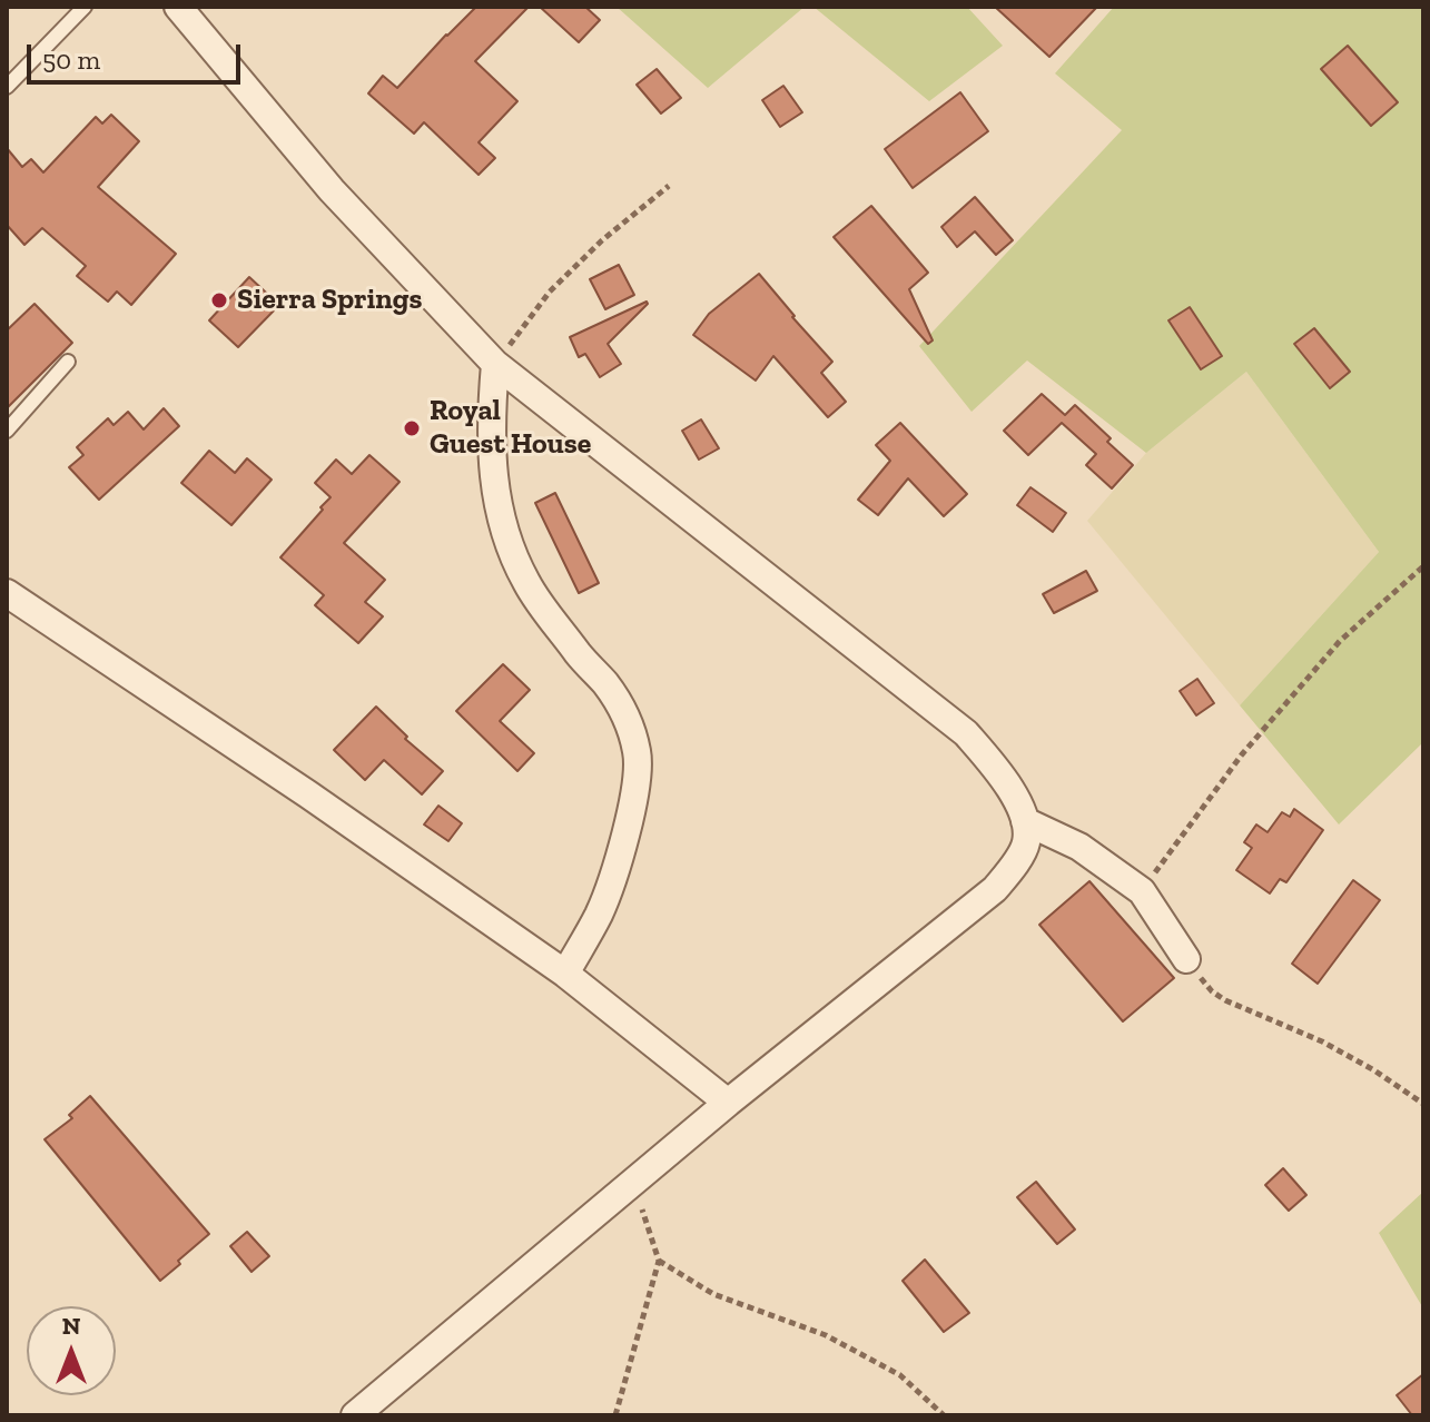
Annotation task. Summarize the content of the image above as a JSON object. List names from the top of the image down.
{
  "places": ["Sierra Springs", "Royal Guest House"],
  "scale_bar": "50 m",
  "north": "top"
}
